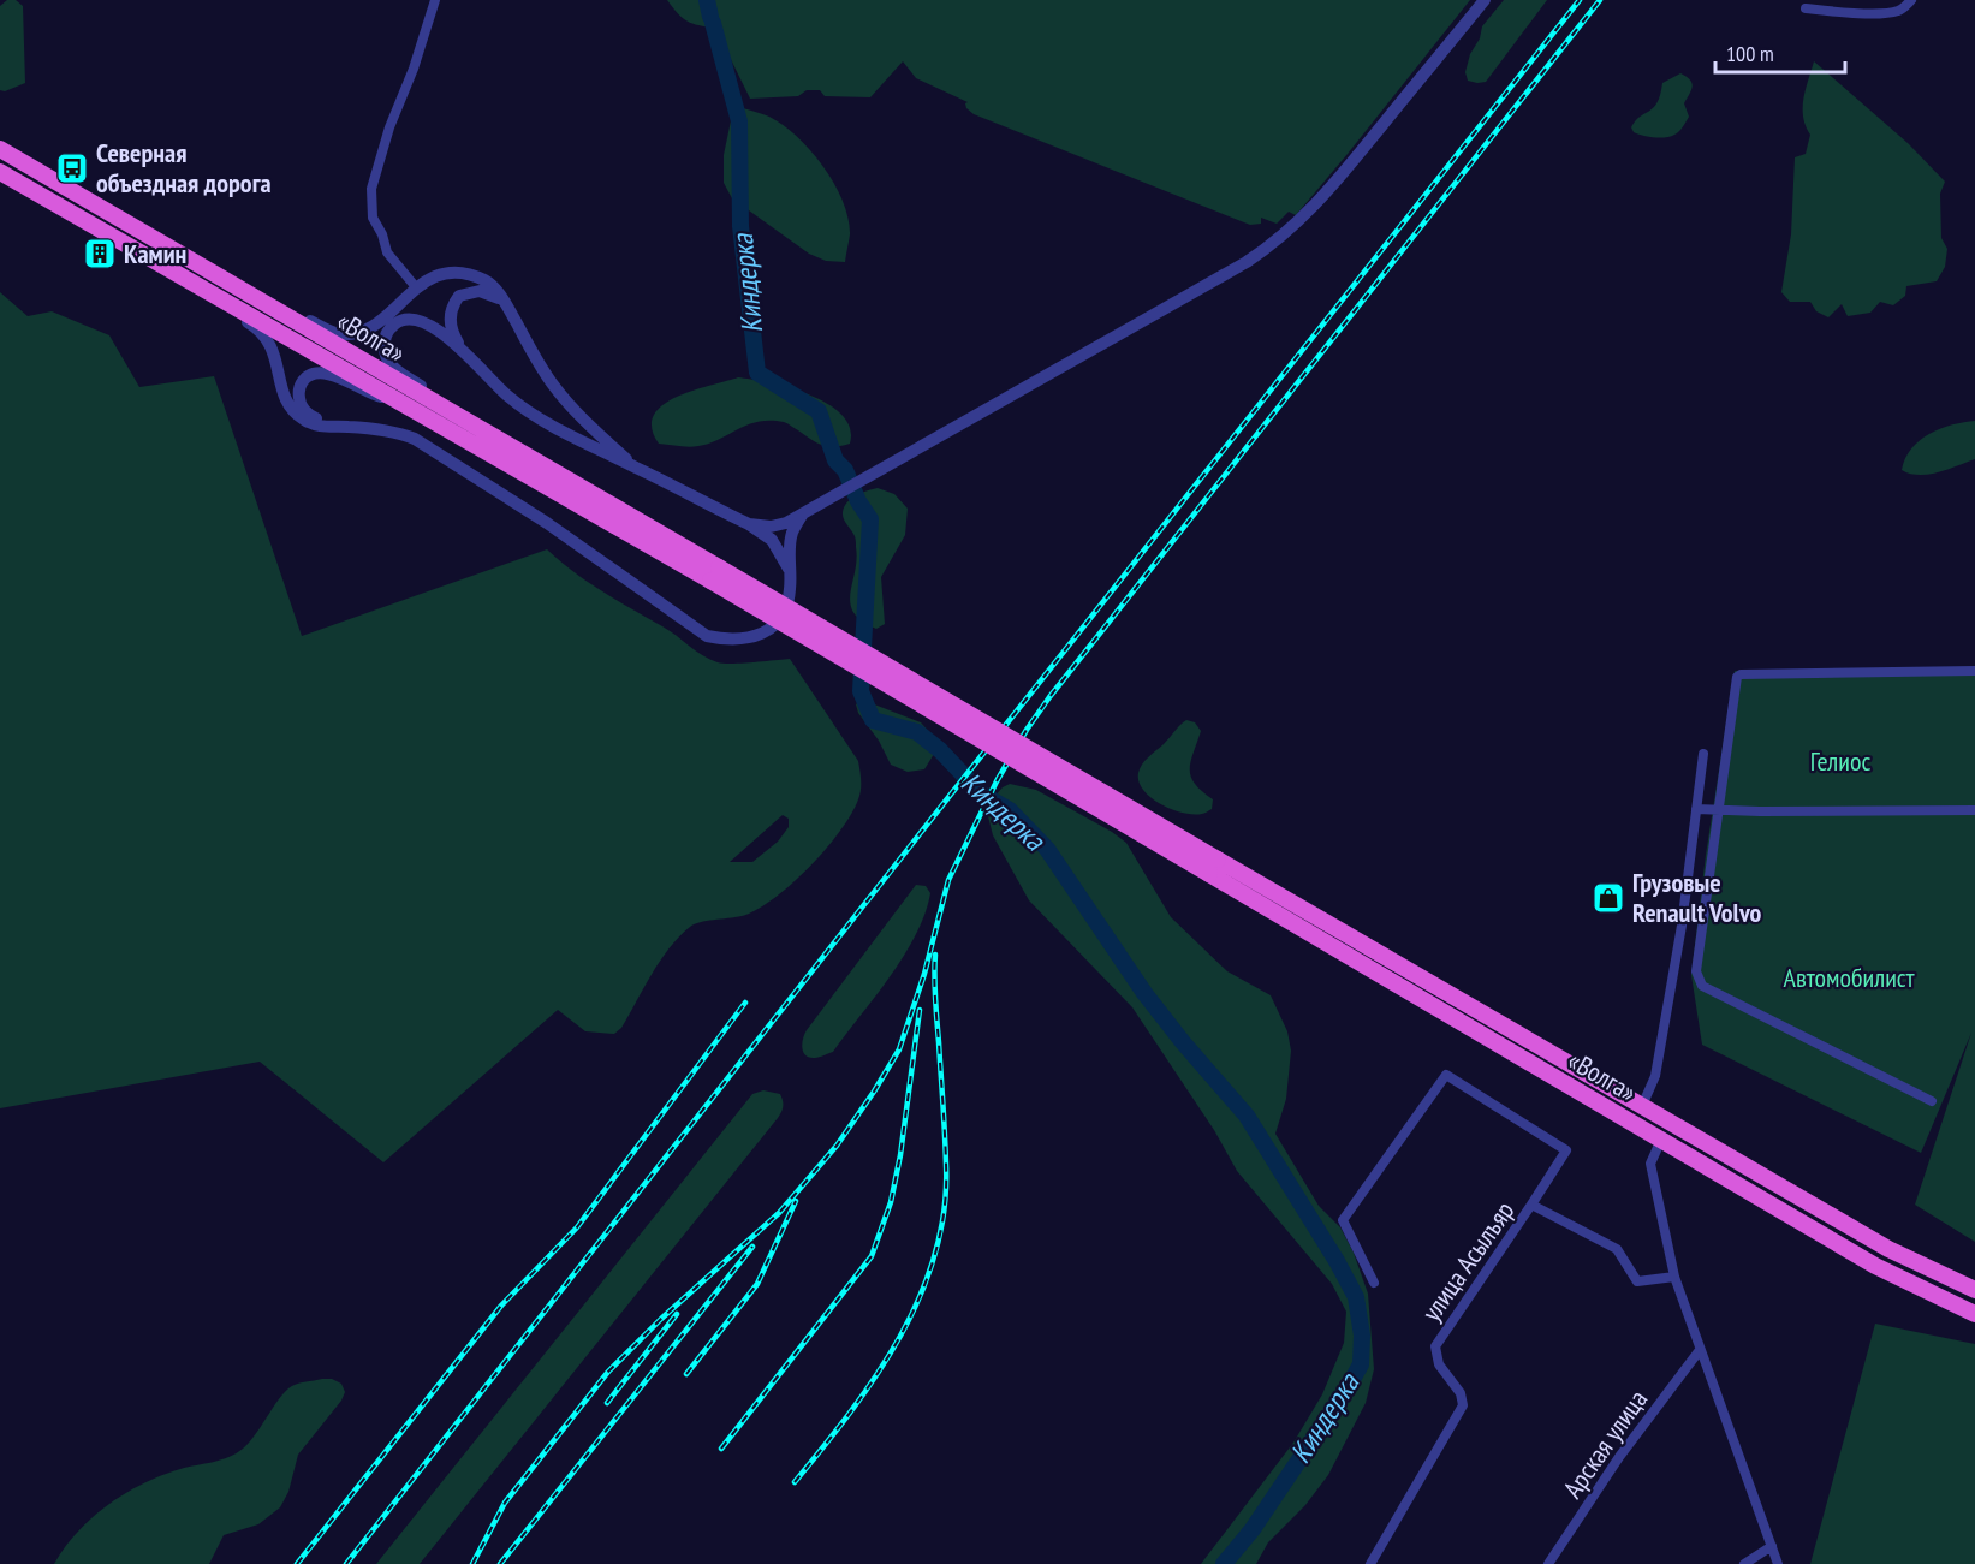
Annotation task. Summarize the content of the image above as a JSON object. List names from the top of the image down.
{
  "streets": {
    "highway": ["«Волга»"],
    "street": ["улица Асылъяр", "Арская улица"]
  },
  "water": ["Киндерка"],
  "parks": ["Гелиос", "Автомобилист"],
  "places": {
    "bus stop": ["Северная объездная дорога"],
    "building": ["Камин"],
    "shop": ["Грузовые Renault Volvo"]
  },
  "scale_bar": "100 m"
}
